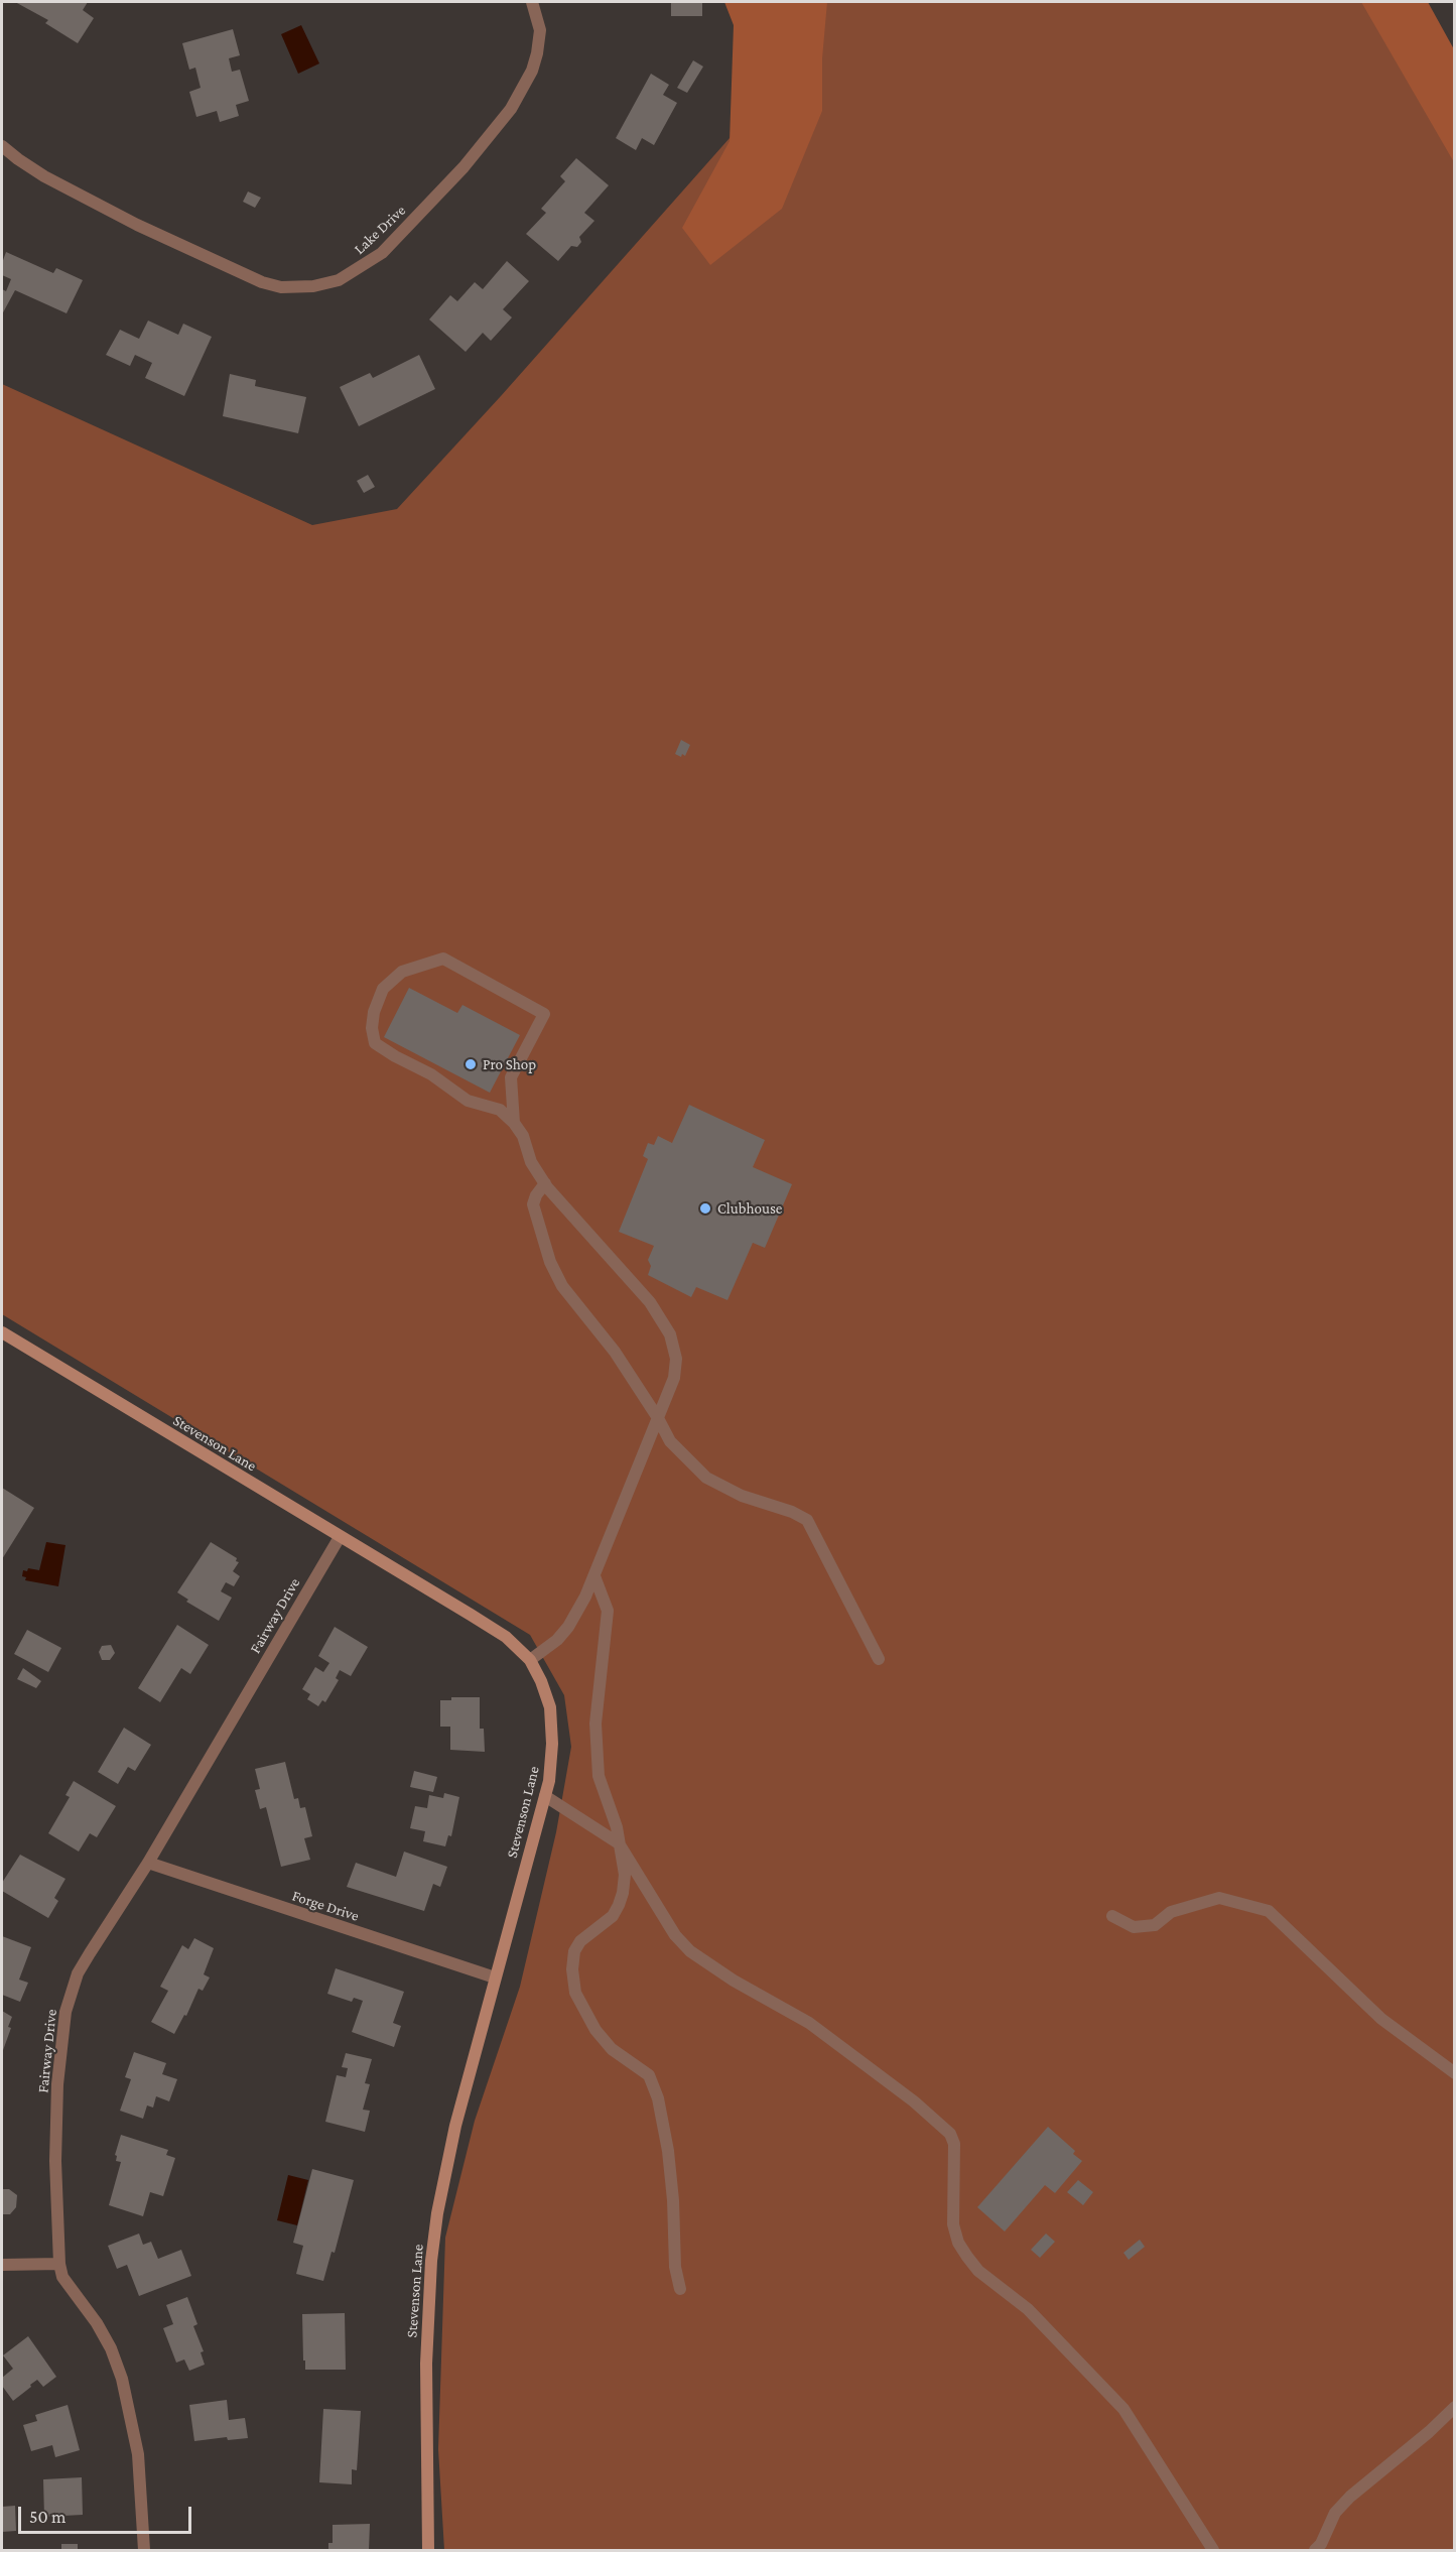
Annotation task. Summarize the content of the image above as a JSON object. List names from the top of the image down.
{
  "streets": {
    "street": [
      "Lake Drive",
      "Stevenson Lane",
      "Fairway Drive",
      "Forge Drive"
    ]
  },
  "crossings": [
    ["Stevenson Lane", "Fairway Drive"],
    ["Stevenson Lane", "Forge Drive"],
    ["Fairway Drive", "Forge Drive"]
  ],
  "places": ["Pro Shop", "Clubhouse"],
  "scale_bar": "50 m"
}
